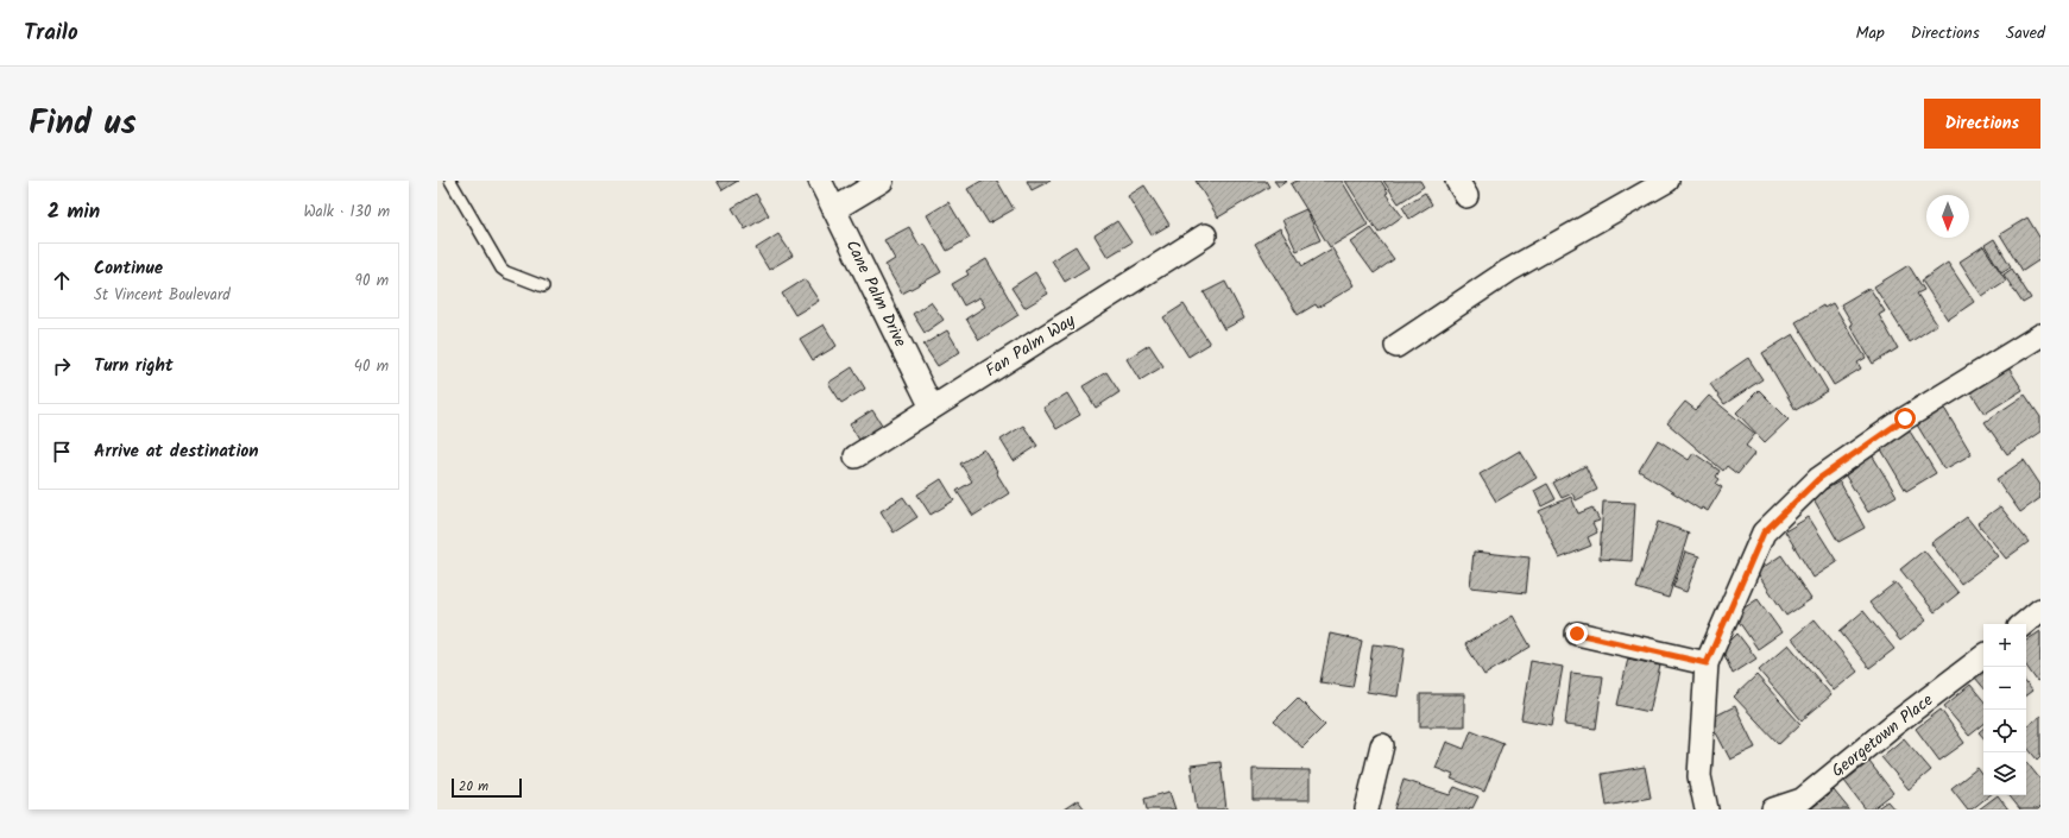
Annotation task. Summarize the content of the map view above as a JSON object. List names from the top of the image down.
{
  "streets": {
    "street": ["Cane Palm Drive", "Fan Palm Way", "Georgetown Place"]
  },
  "crossings": [
    ["Cane Palm Drive", "Fan Palm Way"]
  ],
  "scale_bar": "20 m",
  "north": "bottom",
  "page": {
    "header": "Trailo",
    "nav": ["Map", "Directions", "Saved"],
    "title": "Find us",
    "buttons": "Directions",
    "heading": ["2 min", "Walk · 130 m"],
    "list": [
      ["Continue", "St Vincent Boulevard", "90 m"],
      ["Turn right", "40 m"],
      "Arrive at destination"
    ],
    "map_buttons": ["+", "−"],
    "scale": "20 m"
  }
}
